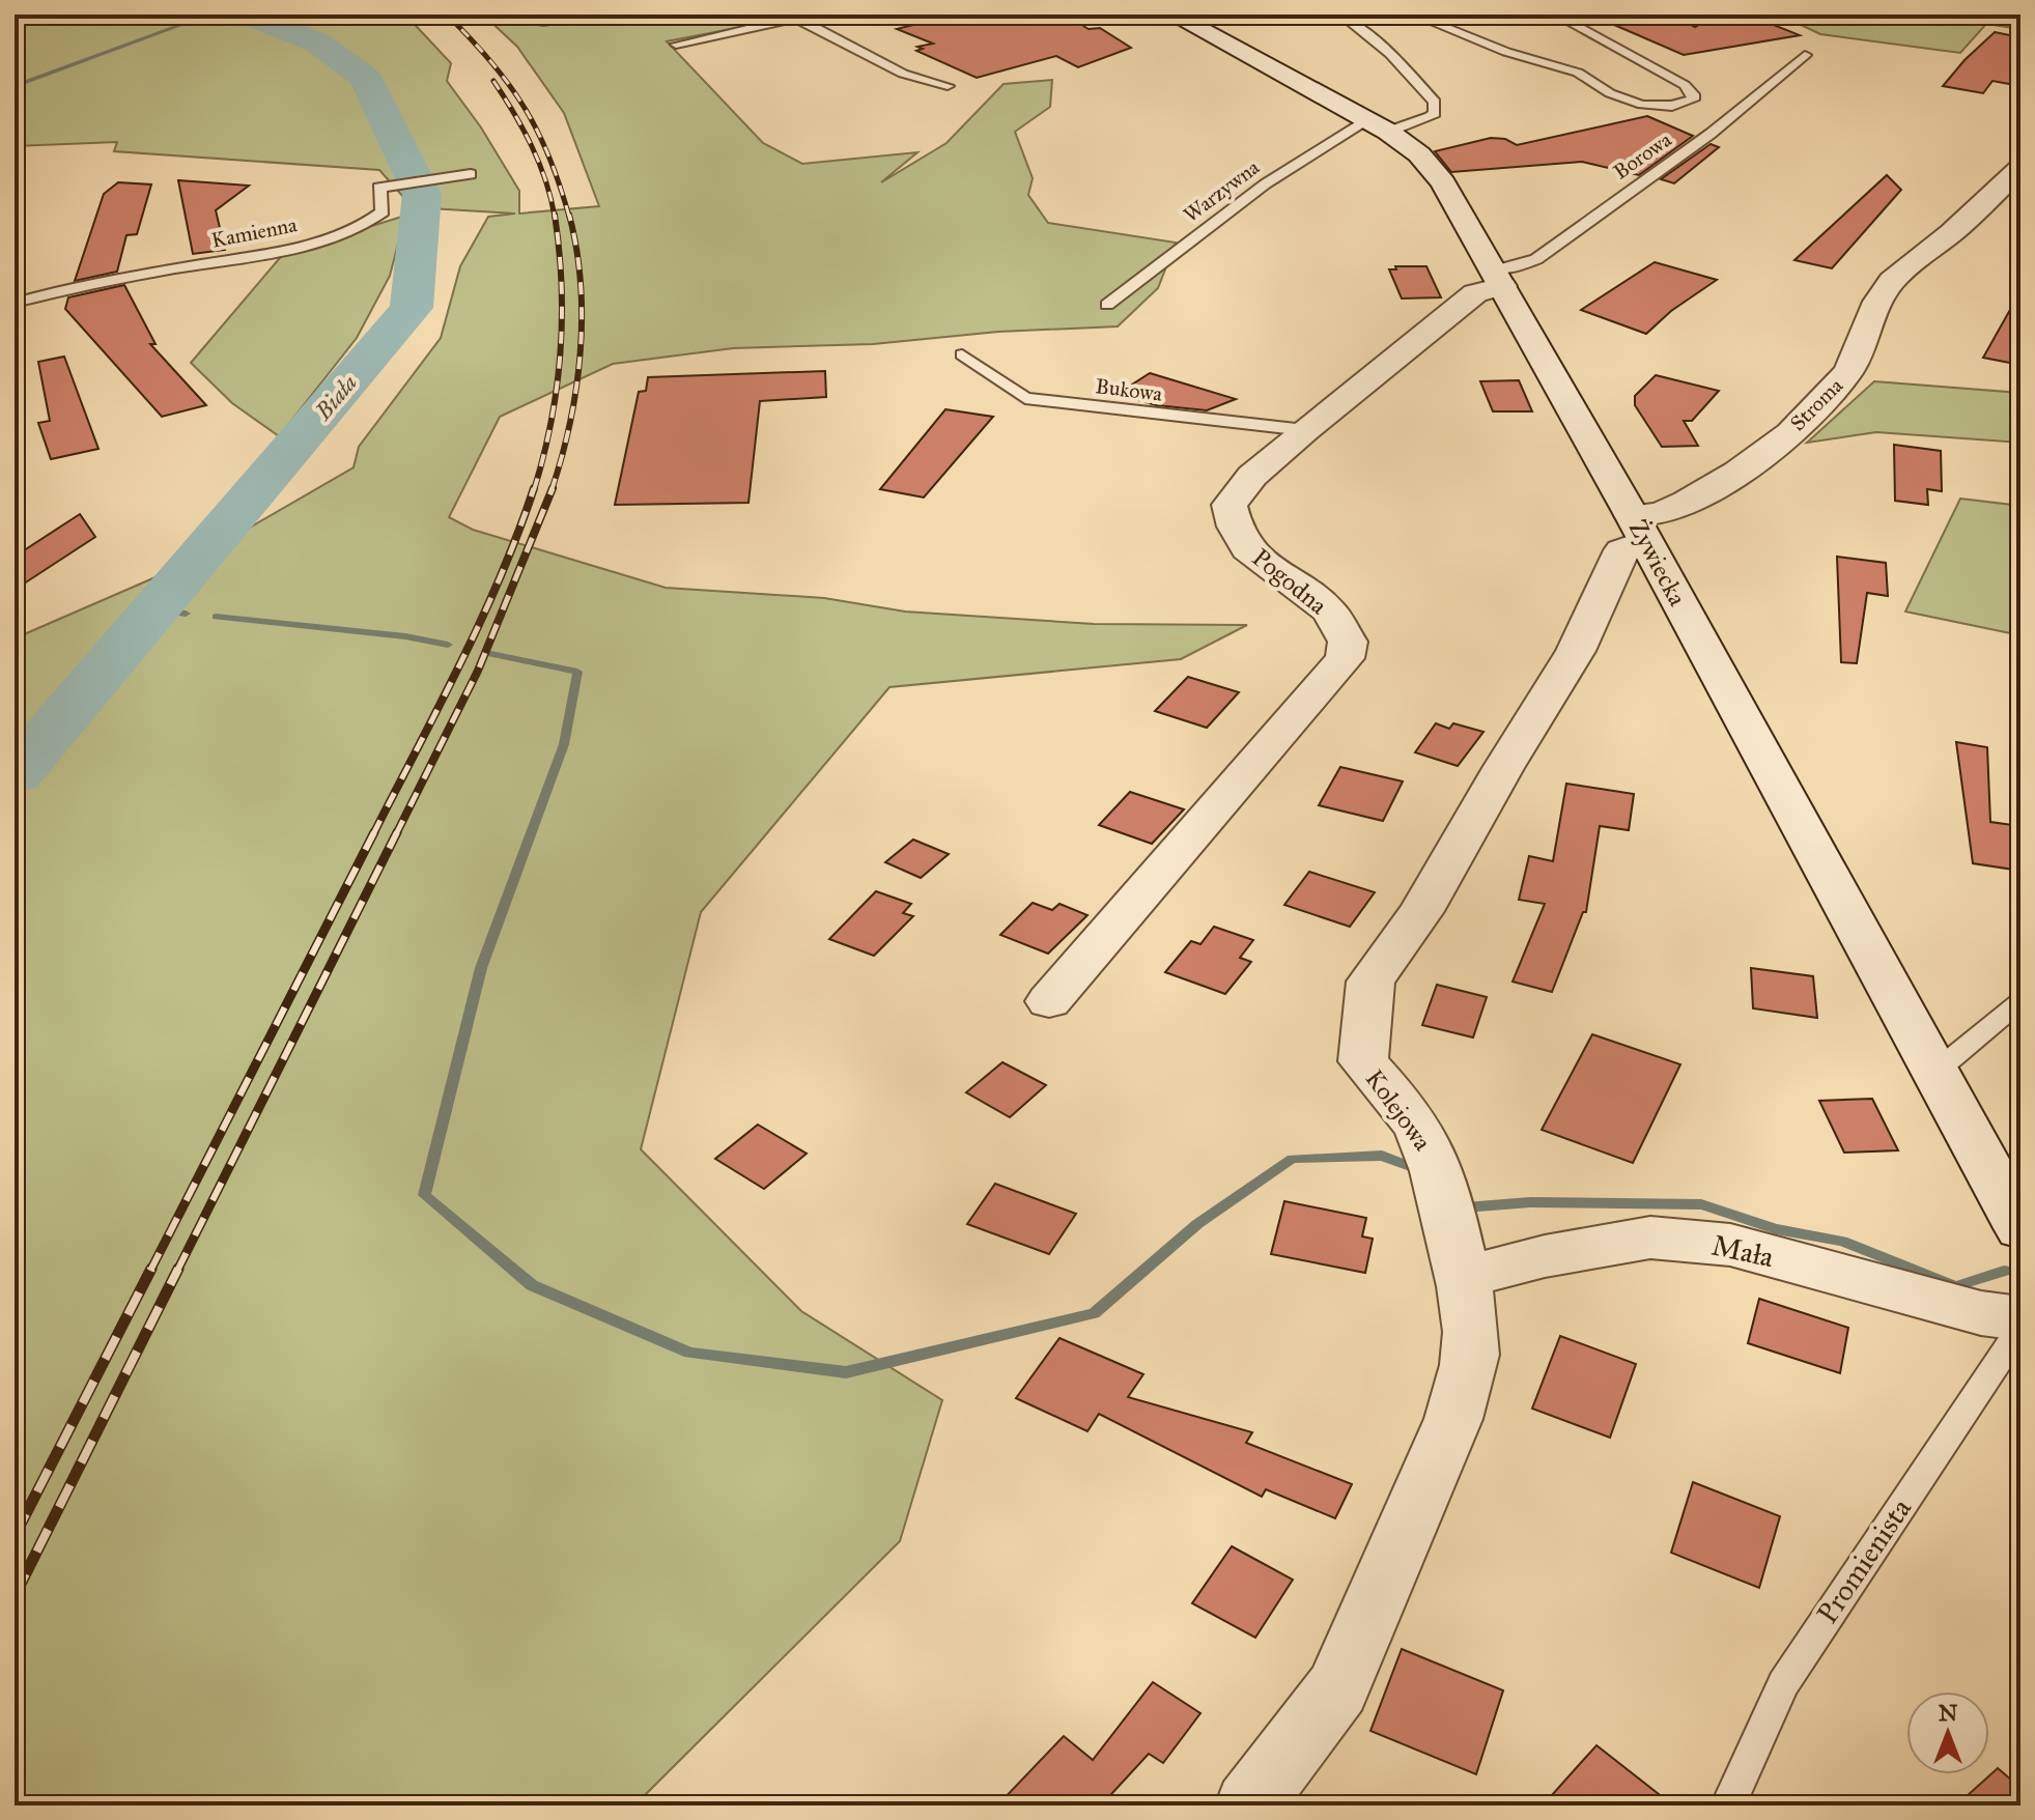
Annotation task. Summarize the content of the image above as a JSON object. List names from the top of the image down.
{
  "streets": {
    "street": [
      "Stroma",
      "Żywiecka",
      "Pogodna",
      "Kolejowa",
      "Mała"
    ],
    "lane": [
      "Borowa",
      "Warzywna",
      "Kamienna",
      "Bukowa",
      "Promienista"
    ]
  },
  "crossings": [
    ["Borowa", "Żywiecka"],
    ["Borowa", "Pogodna"],
    ["Warzywna", "Żywiecka"],
    ["Bukowa", "Pogodna"],
    ["Stroma", "Żywiecka"],
    ["Stroma", "Kolejowa"],
    ["Żywiecka", "Pogodna"],
    ["Żywiecka", "Kolejowa"],
    ["Kolejowa", "Mała"]
  ],
  "water": ["Biała"],
  "north": "top"
}
